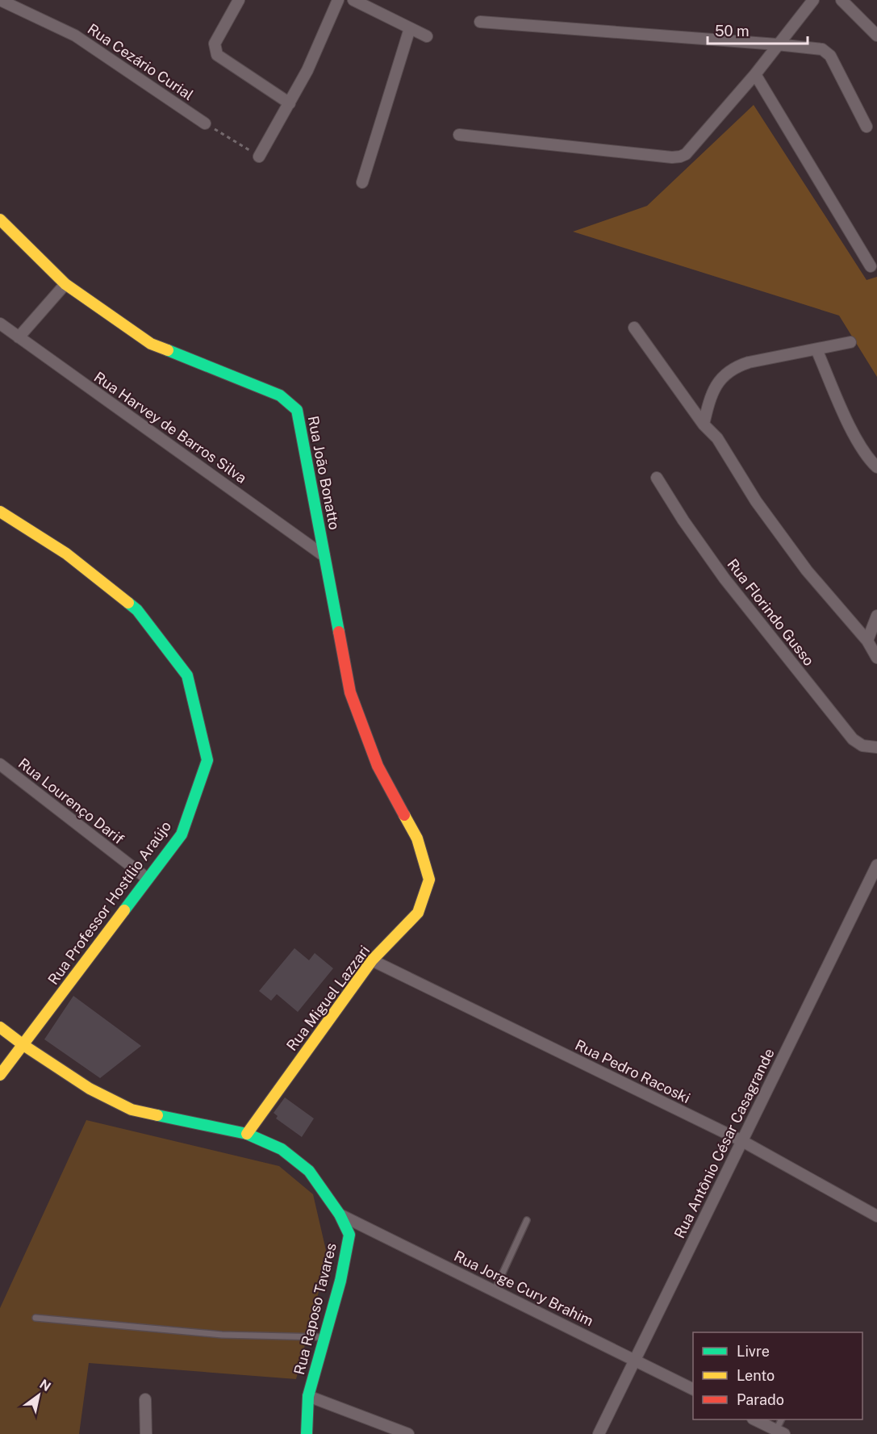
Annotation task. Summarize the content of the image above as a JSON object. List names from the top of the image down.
{
  "streets": {
    "street": [
      "Rua Cezário Curial",
      "Rua Harvey de Barros Silva",
      "Rua João Bonatto",
      "Rua Florindo Gusso",
      "Rua Lourenço Darif",
      "Rua Professor Hostílio Araújo",
      "Rua Miguel Lazzari",
      "Rua Pedro Racoski",
      "Rua Antônio César Casagrande",
      "Rua Jorge Cury Brahim",
      "Rua Raposo Tavares"
    ]
  },
  "crossings": [
    ["Rua Harvey de Barros Silva", "Rua João Bonatto"],
    ["Rua João Bonatto", "Rua Miguel Lazzari"],
    ["Rua Lourenço Darif", "Rua Professor Hostílio Araújo"],
    ["Rua Professor Hostílio Araújo", "Rua Raposo Tavares"],
    ["Rua Miguel Lazzari", "Rua Pedro Racoski"],
    ["Rua Miguel Lazzari", "Rua Raposo Tavares"],
    ["Rua Pedro Racoski", "Rua Antônio César Casagrande"],
    ["Rua Antônio César Casagrande", "Rua Jorge Cury Brahim"],
    ["Rua Jorge Cury Brahim", "Rua Raposo Tavares"]
  ],
  "legend": ["Livre", "Lento", "Parado"],
  "scale_bar": "50 m",
  "north": "top right"
}
